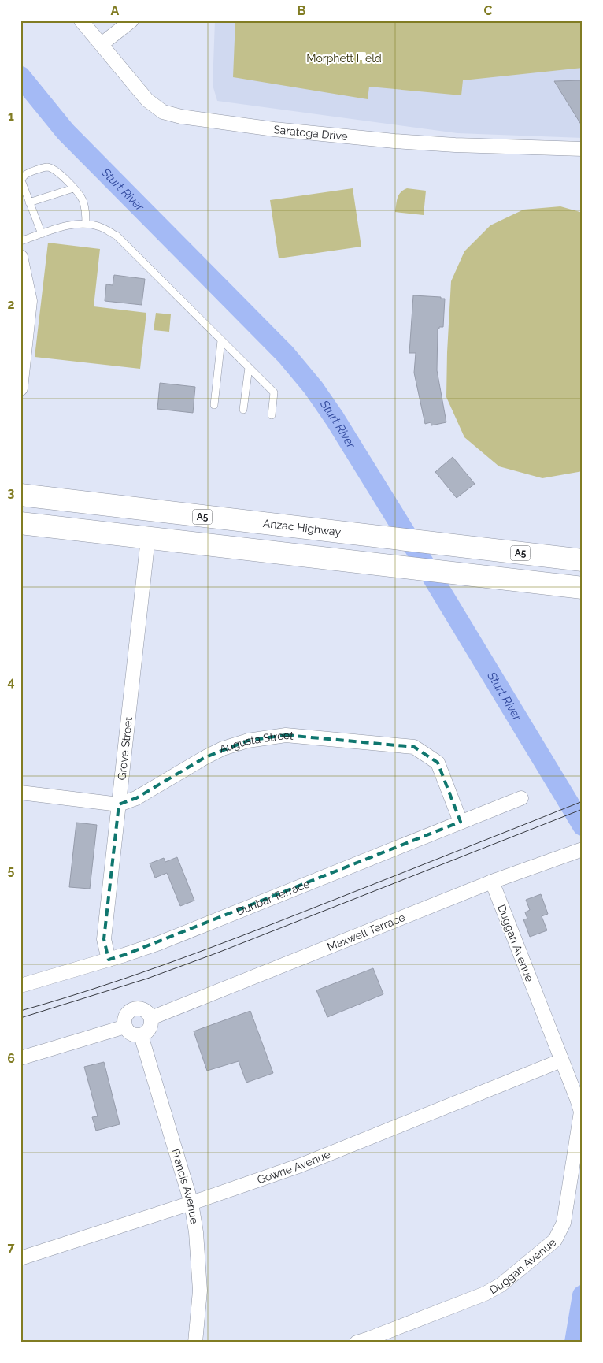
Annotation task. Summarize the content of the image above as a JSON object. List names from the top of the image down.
{
  "streets": {
    "highway": ["A5", "Anzac Highway"],
    "street": [
      "Saratoga Drive",
      "Augusta Street",
      "Grove Street",
      "Dunbar Terrace",
      "Maxwell Terrace",
      "Duggan Avenue",
      "Gowrie Avenue",
      "Francis Avenue"
    ]
  },
  "crossings": [
    ["Augusta Street", "Grove Street"],
    ["Augusta Street", "Dunbar Terrace"],
    ["Grove Street", "Dunbar Terrace"],
    ["Maxwell Terrace", "Duggan Avenue"],
    ["Maxwell Terrace", "Francis Avenue"],
    ["Duggan Avenue", "Gowrie Avenue"],
    ["Gowrie Avenue", "Francis Avenue"]
  ],
  "water": ["Sturt River"],
  "parks": ["Morphett Field"],
  "grid": {
    "columns": ["A", "B", "C"],
    "rows": [
      "1",
      "2",
      "3",
      "4",
      "5",
      "6",
      "7"
    ]
  }
}
